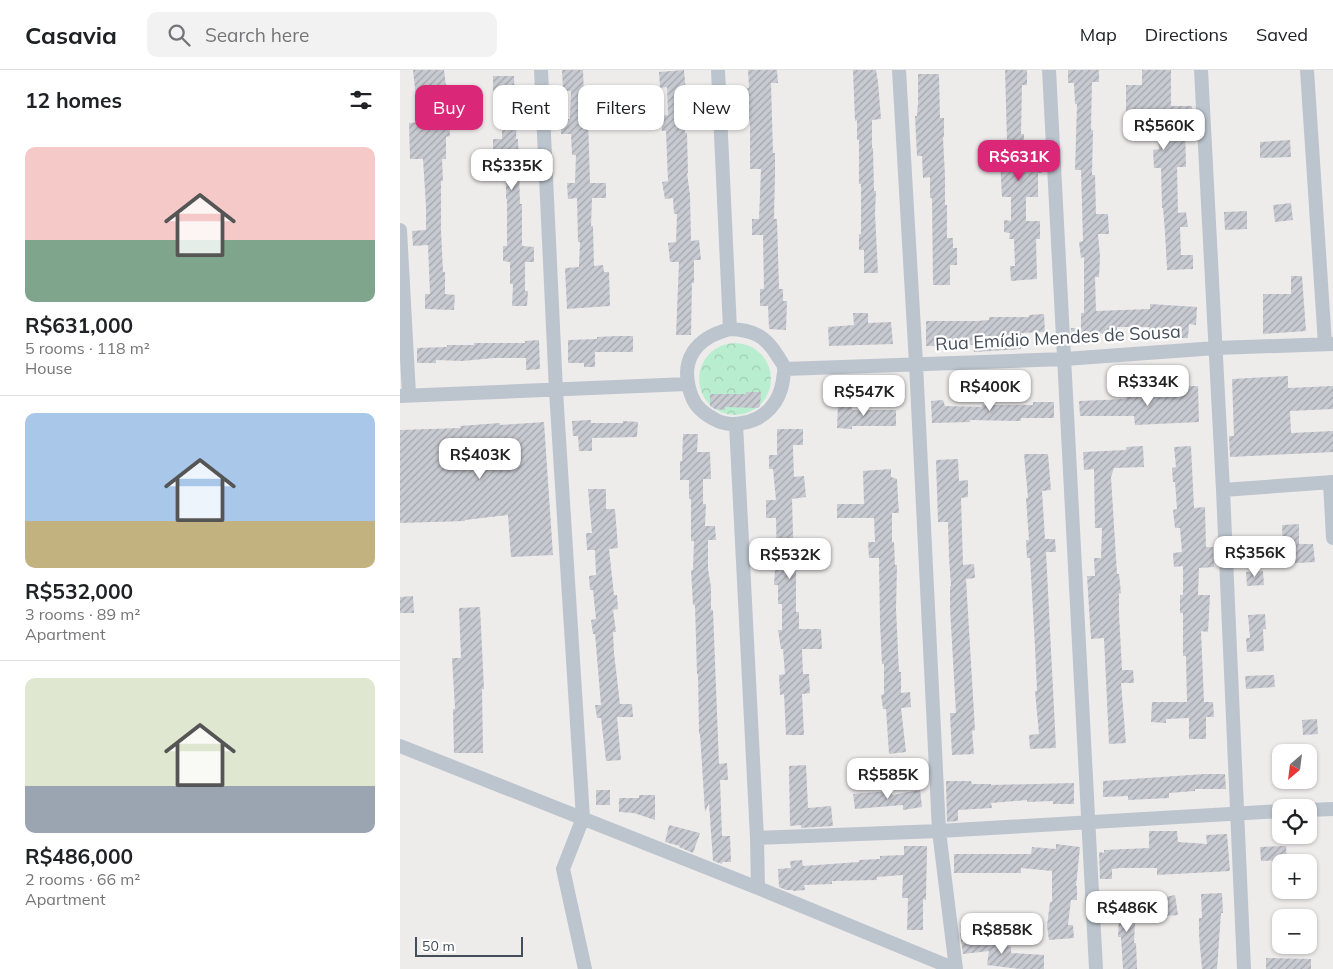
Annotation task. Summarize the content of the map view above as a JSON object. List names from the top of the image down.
{
  "streets": {
    "street": ["Rua Emídio Mendes de Sousa"]
  },
  "scale_bar": "50 m",
  "north": "bottom left",
  "page": {
    "header": "Casavia",
    "search": "Search here",
    "nav": ["Map", "Directions", "Saved"],
    "heading": "12 homes",
    "chip": [
      "Buy",
      "Rent",
      "Filters",
      "New"
    ],
    "price": [
      "R$560K",
      "R$631K",
      "R$335K",
      "R$334K",
      "R$400K",
      "R$547K",
      "R$403K",
      "R$356K",
      "R$532K",
      "R$585K",
      "R$486K",
      "R$858K"
    ],
    "list": [
      {
        "name": "R$631,000",
        "note": "5 rooms · 118 m² · House"
      },
      {
        "name": "R$532,000",
        "note": "3 rooms · 89 m² · Apartment"
      },
      {
        "name": "R$486,000",
        "note": "2 rooms · 66 m² · Apartment"
      }
    ],
    "map_buttons": ["+", "−"],
    "scale": "50 m"
  }
}
